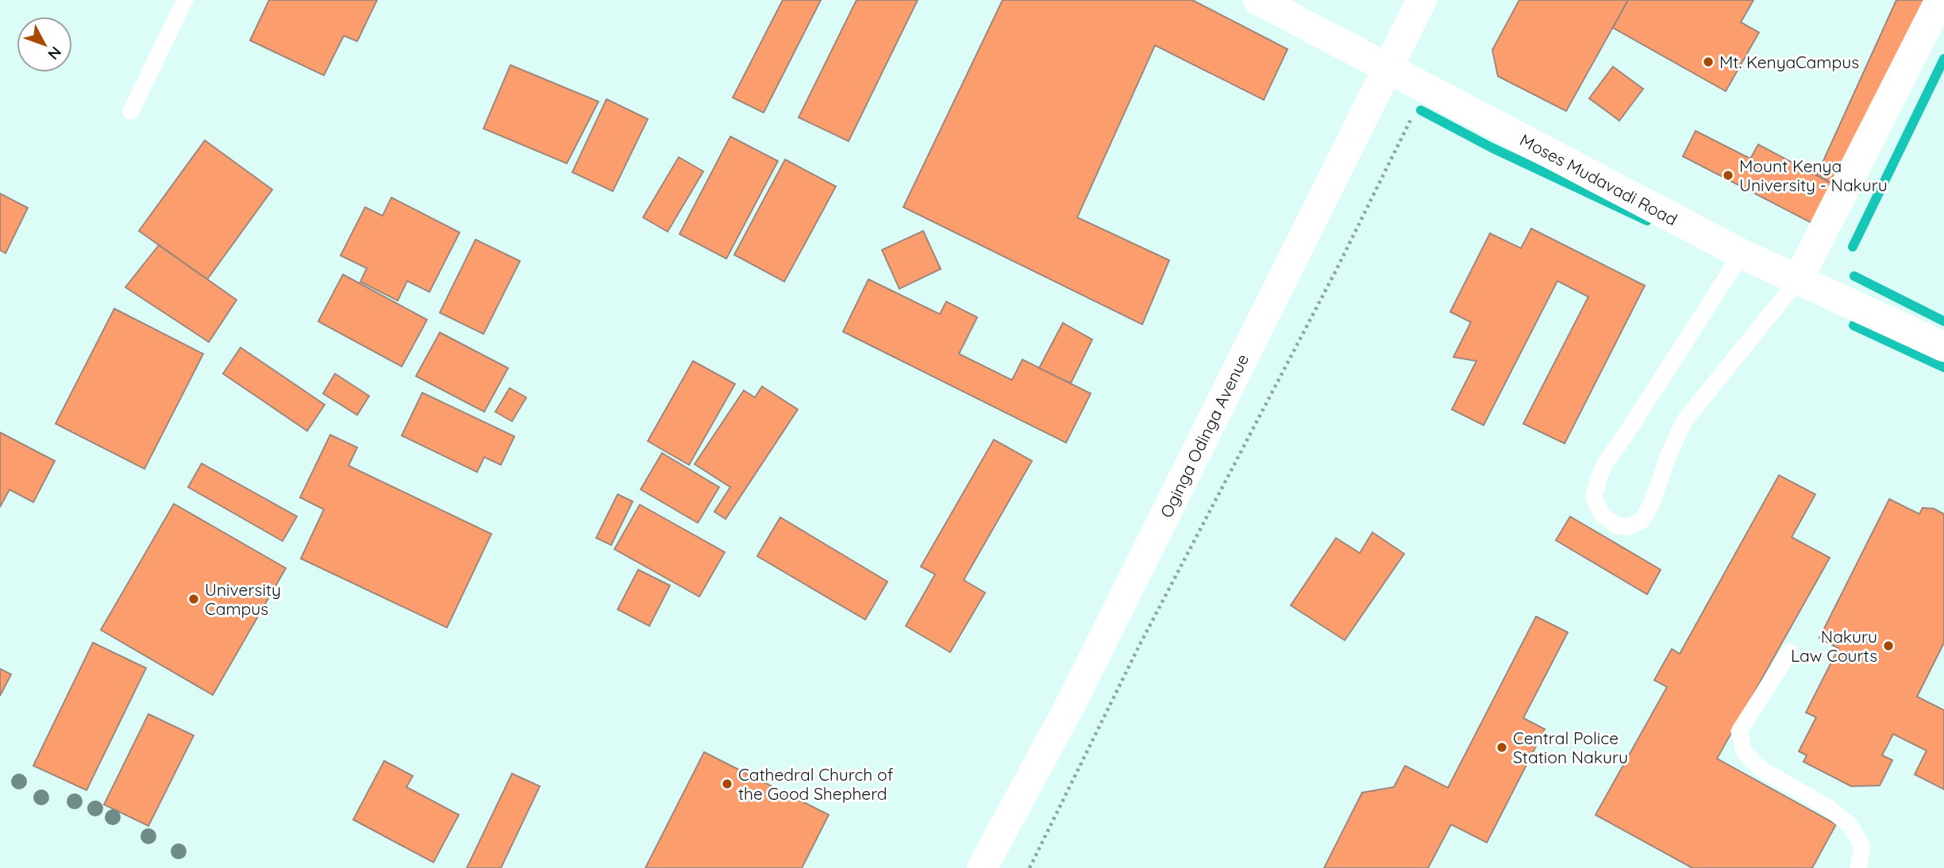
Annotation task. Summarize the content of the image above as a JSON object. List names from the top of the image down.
{
  "streets": {
    "street": ["Moses Mudavadi Road", "Oginga Odinga Avenue"]
  },
  "crossings": [
    ["Moses Mudavadi Road", "Oginga Odinga Avenue"]
  ],
  "places": [
    "Mt. KenyaCampus",
    "Mount Kenya University - Nakuru",
    "University Campus",
    "Nakuru Law Courts",
    "Central Police Station Nakuru",
    "Cathedral Church of the Good Shepherd"
  ],
  "north": "bottom right"
}
